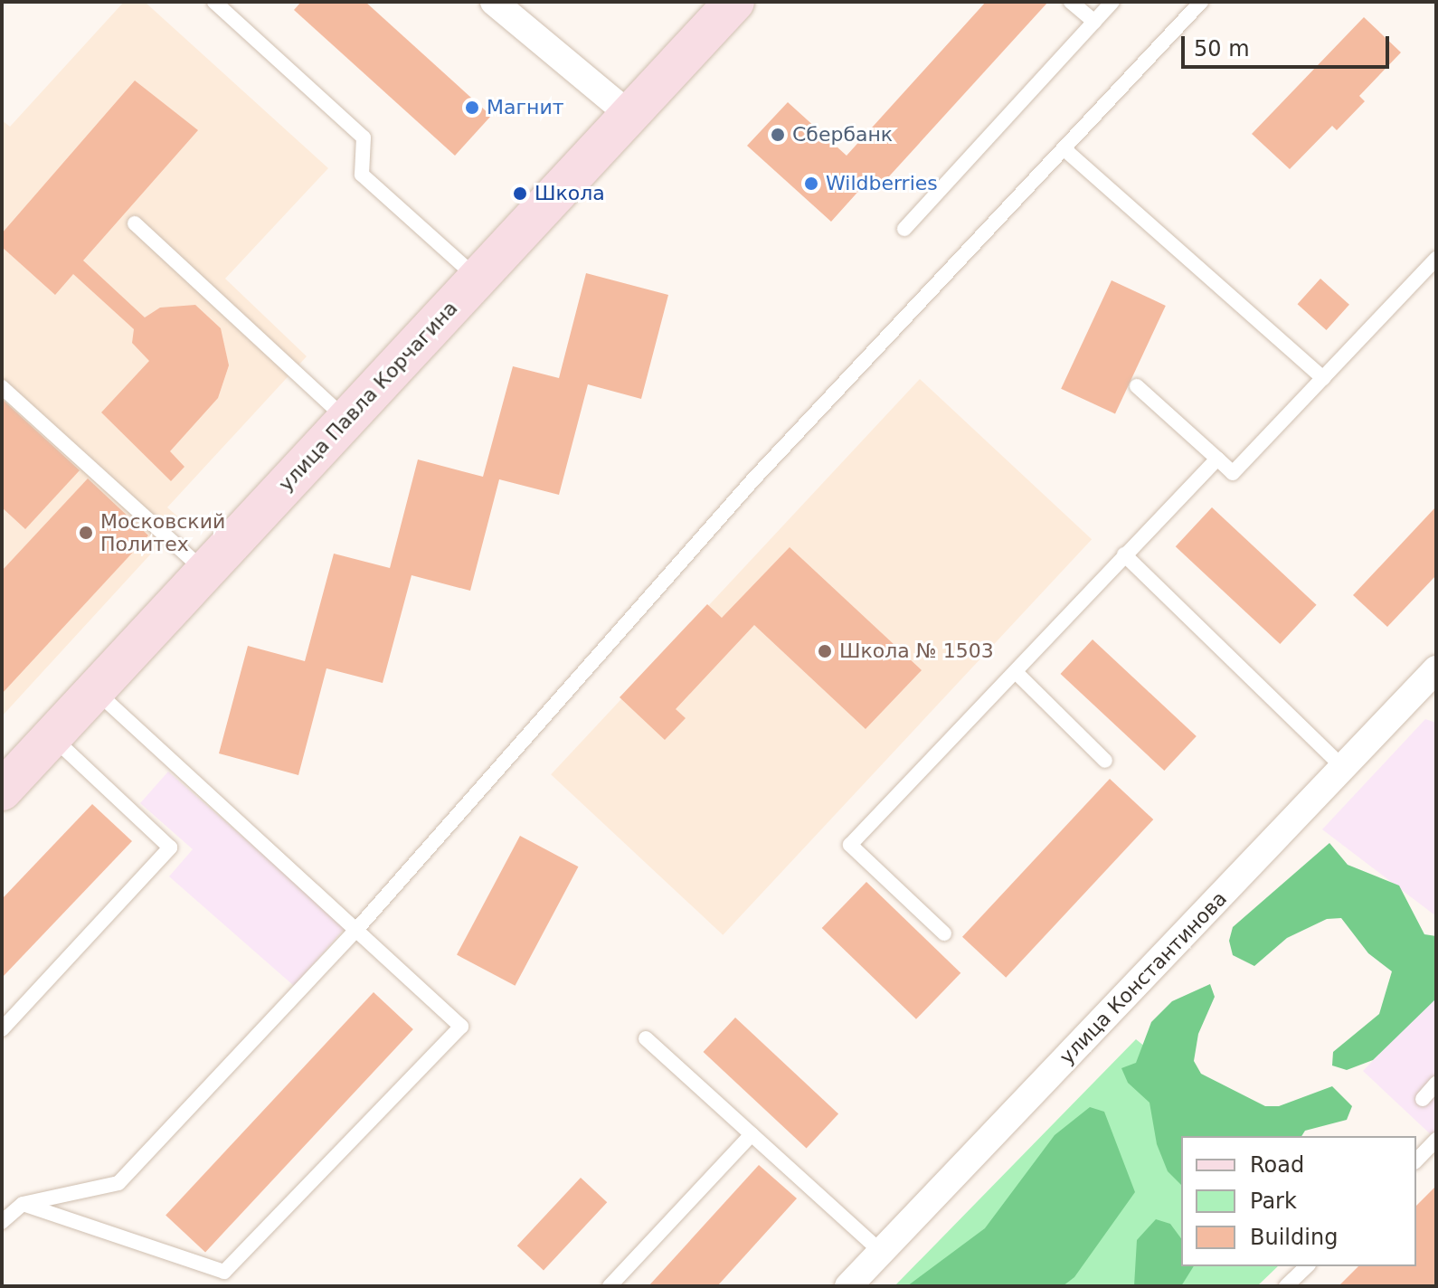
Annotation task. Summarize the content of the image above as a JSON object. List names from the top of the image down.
{
  "streets": {
    "street": ["улица Павла Корчагина", "улица Константинова"]
  },
  "places": [
    "Магнит",
    "Сбербанк",
    "Wildberries",
    "Школа",
    "Московский Политех",
    "Школа № 1503"
  ],
  "legend": ["Road", "Park", "Building"],
  "scale_bar": "50 m"
}
